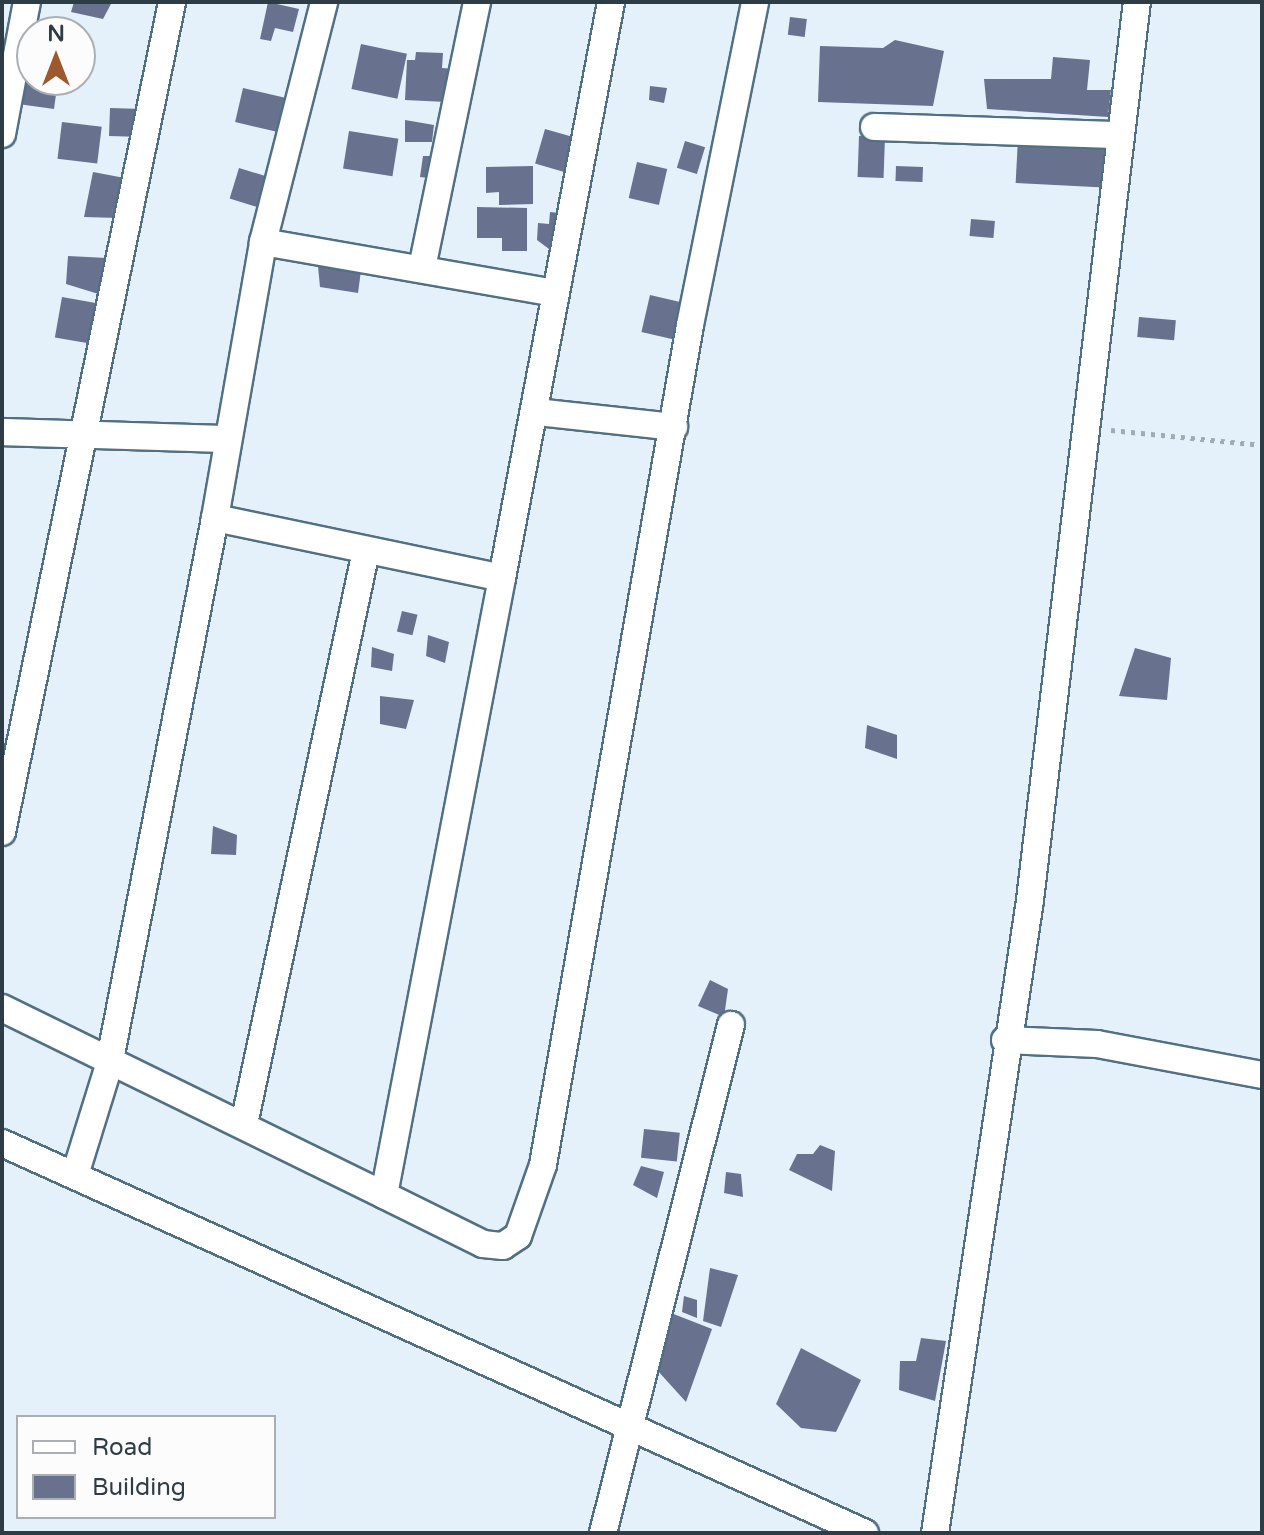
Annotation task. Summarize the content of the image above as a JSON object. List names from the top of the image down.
{
  "legend": ["Road", "Building"],
  "north": "top"
}
